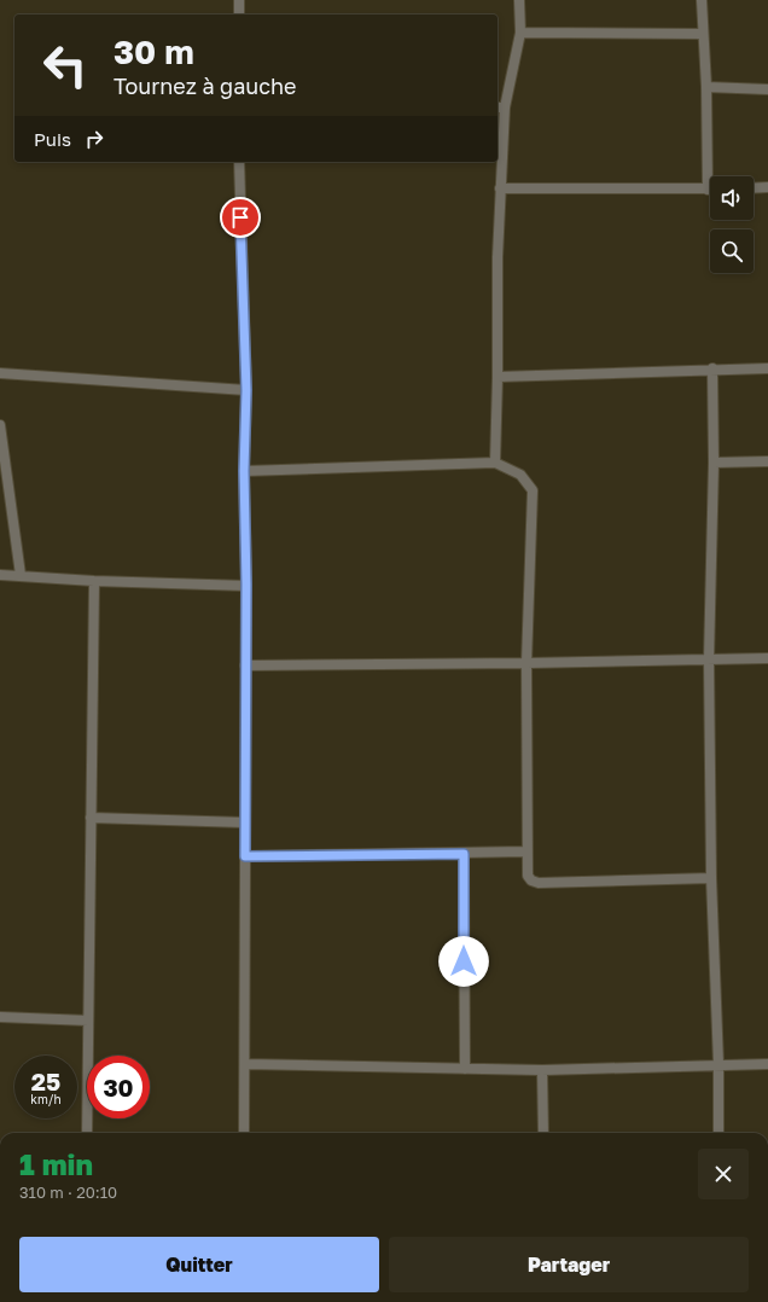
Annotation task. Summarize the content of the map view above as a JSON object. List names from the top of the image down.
{
  "page": {
    "turn": ["30 m", "Tournez à gauche"],
    "then": "Puis",
    "speed": "25 km/h",
    "limit": "30",
    "heading": ["1 min", "310 m · 20:10"],
    "buttons": ["Quitter", "Partager"]
  }
}
